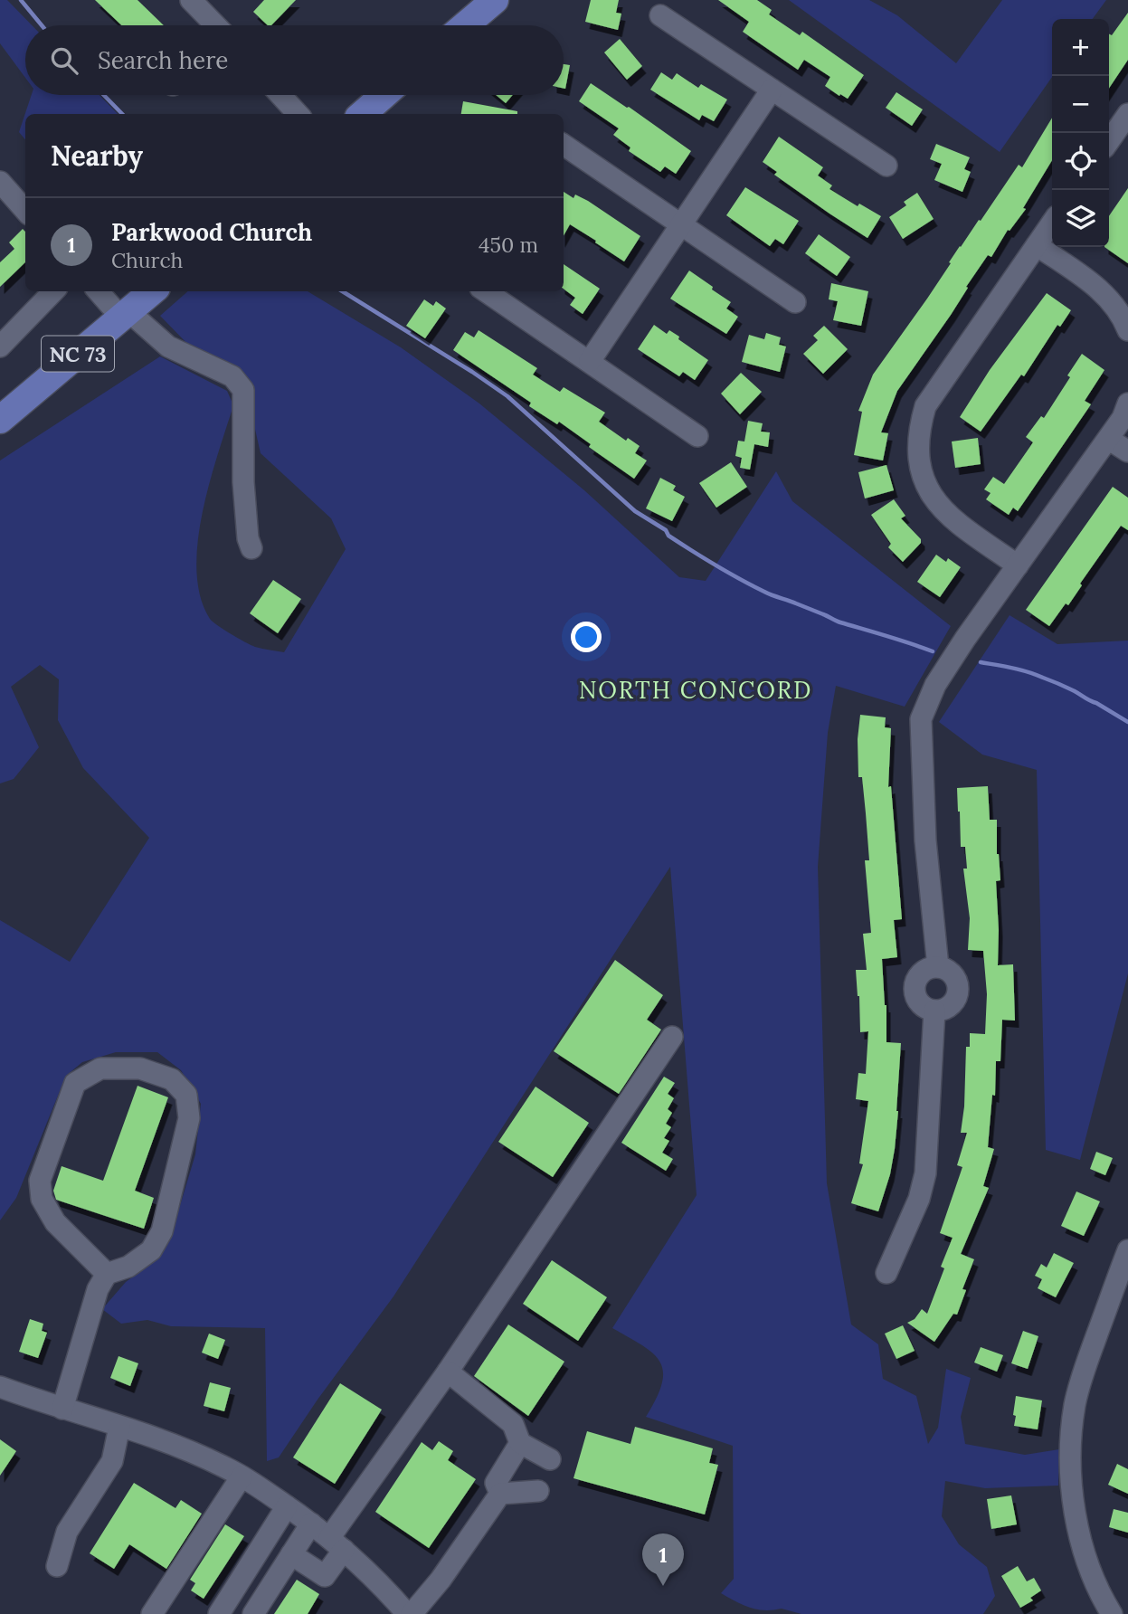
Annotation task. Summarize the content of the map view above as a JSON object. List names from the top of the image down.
{
  "streets": {
    "main road": ["NC 73"]
  },
  "districts": ["NORTH CONCORD"],
  "page": {
    "map_buttons": ["+", "−"],
    "search": "Search here",
    "heading": "Nearby",
    "list": [
      {
        "mark": "1",
        "name": "Parkwood Church",
        "note": "Church",
        "value": "450 m"
      }
    ],
    "pins": "1"
  }
}
